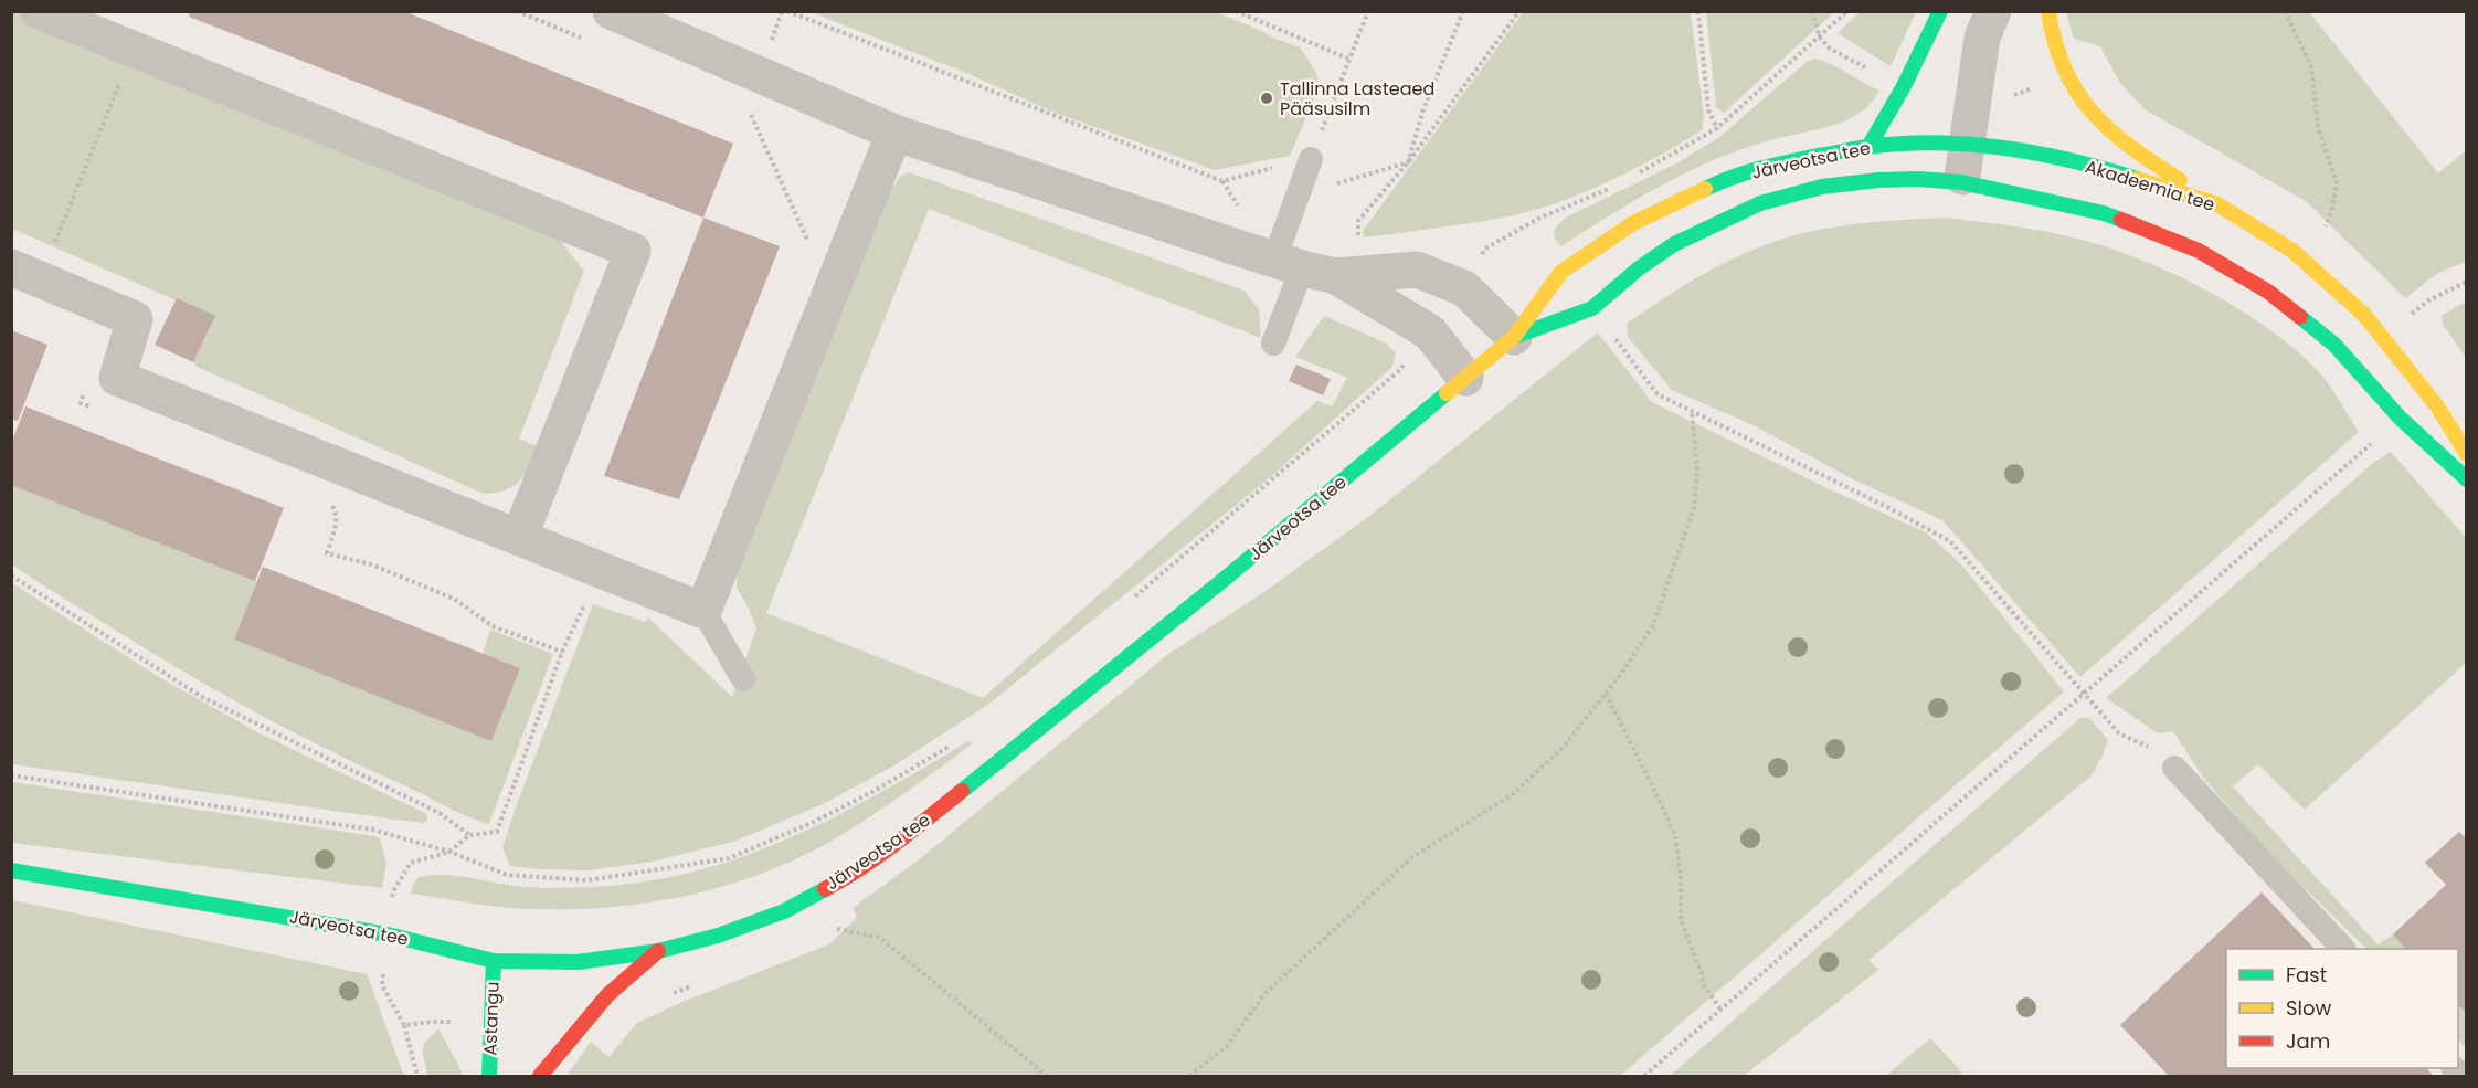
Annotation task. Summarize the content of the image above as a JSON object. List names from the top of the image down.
{
  "streets": {
    "main road": ["Järveotsa tee", "Akadeemia tee", "Astangu"]
  },
  "crossings": [
    ["Järveotsa tee", "Akadeemia tee"],
    ["Järveotsa tee", "Astangu"]
  ],
  "places": ["Tallinna Lasteaed Pääsusilm"],
  "legend": ["Fast", "Slow", "Jam"]
}
